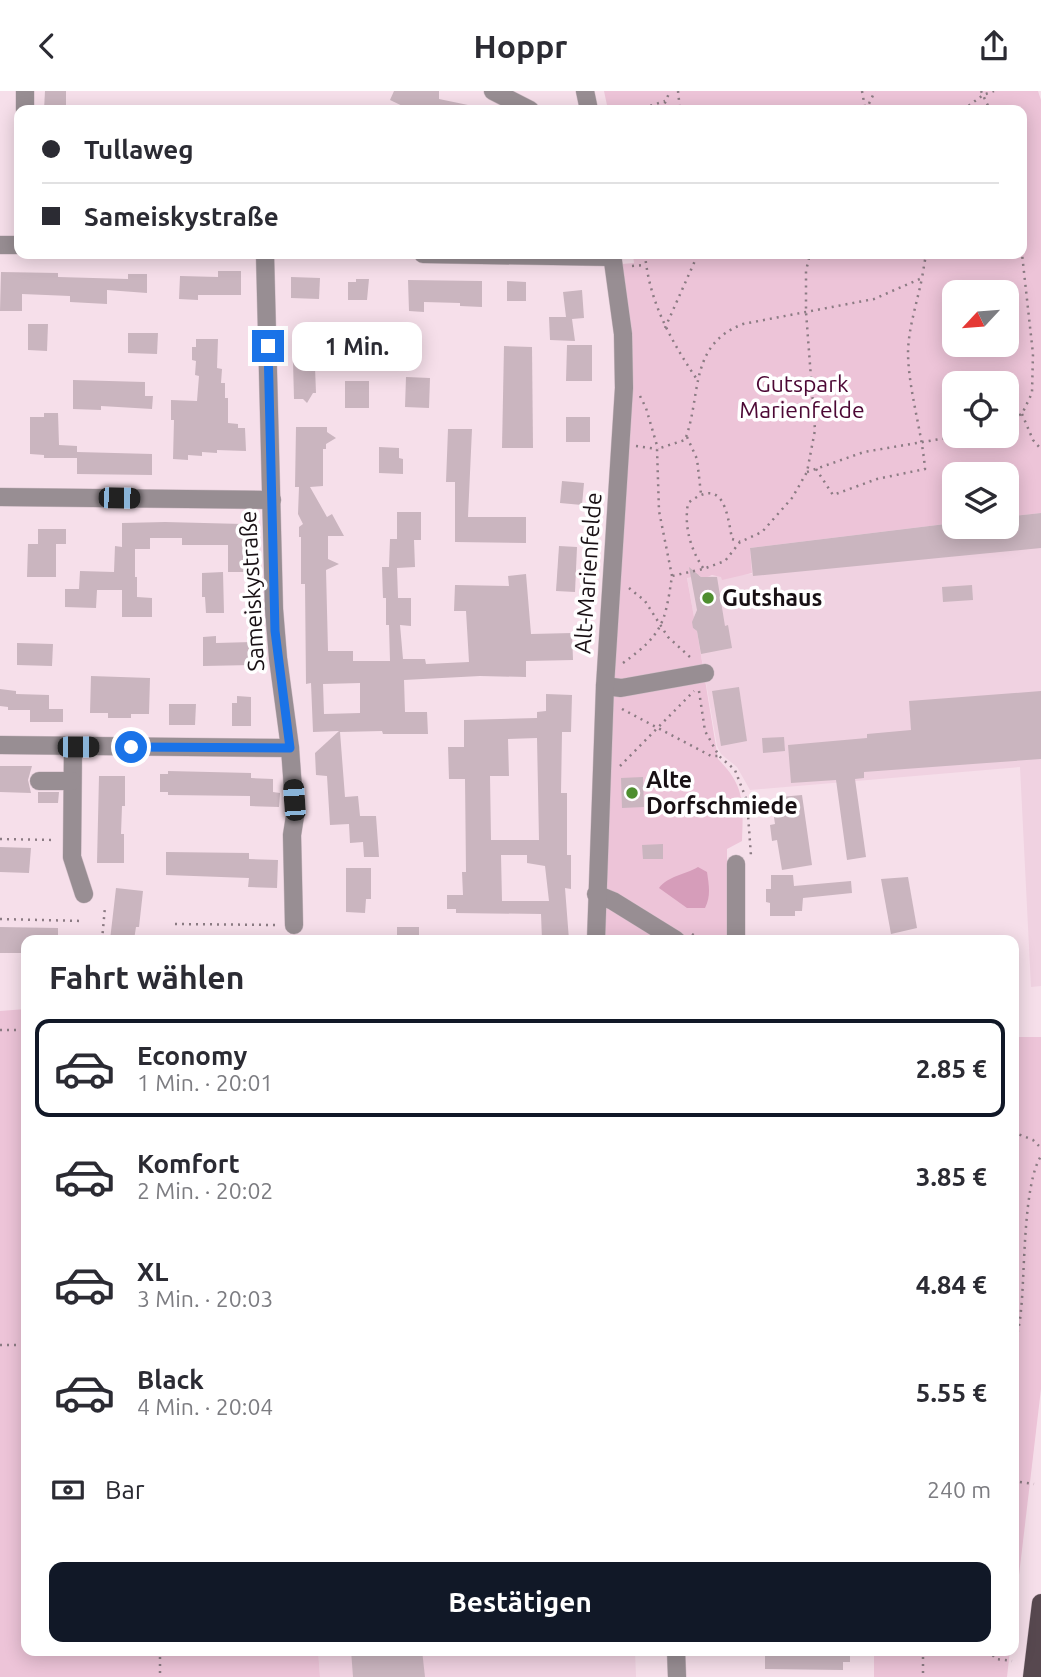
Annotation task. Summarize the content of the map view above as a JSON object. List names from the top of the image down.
{
  "streets": {
    "street": ["Alt-Marienfelde", "Sameiskystraße"]
  },
  "parks": ["Gutspark Marienfelde"],
  "places": ["Gutshaus", "Alte Dorfschmiede"],
  "north": "bottom left",
  "page": {
    "header": "Hoppr",
    "banner": ["Tullaweg", "Sameiskystraße"],
    "bubble": "1 Min.",
    "heading": "Fahrt wählen",
    "list": [
      {
        "name": "Economy",
        "note": "1 Min. · 20:01",
        "value": "2.85 €"
      },
      {
        "name": "Komfort",
        "note": "2 Min. · 20:02",
        "value": "3.85 €"
      },
      {
        "name": "XL",
        "note": "3 Min. · 20:03",
        "value": "4.84 €"
      },
      {
        "name": "Black",
        "note": "4 Min. · 20:04",
        "value": "5.55 €"
      }
    ],
    "pay": ["Bar", "240 m"],
    "buttons": "Bestätigen"
  }
}
